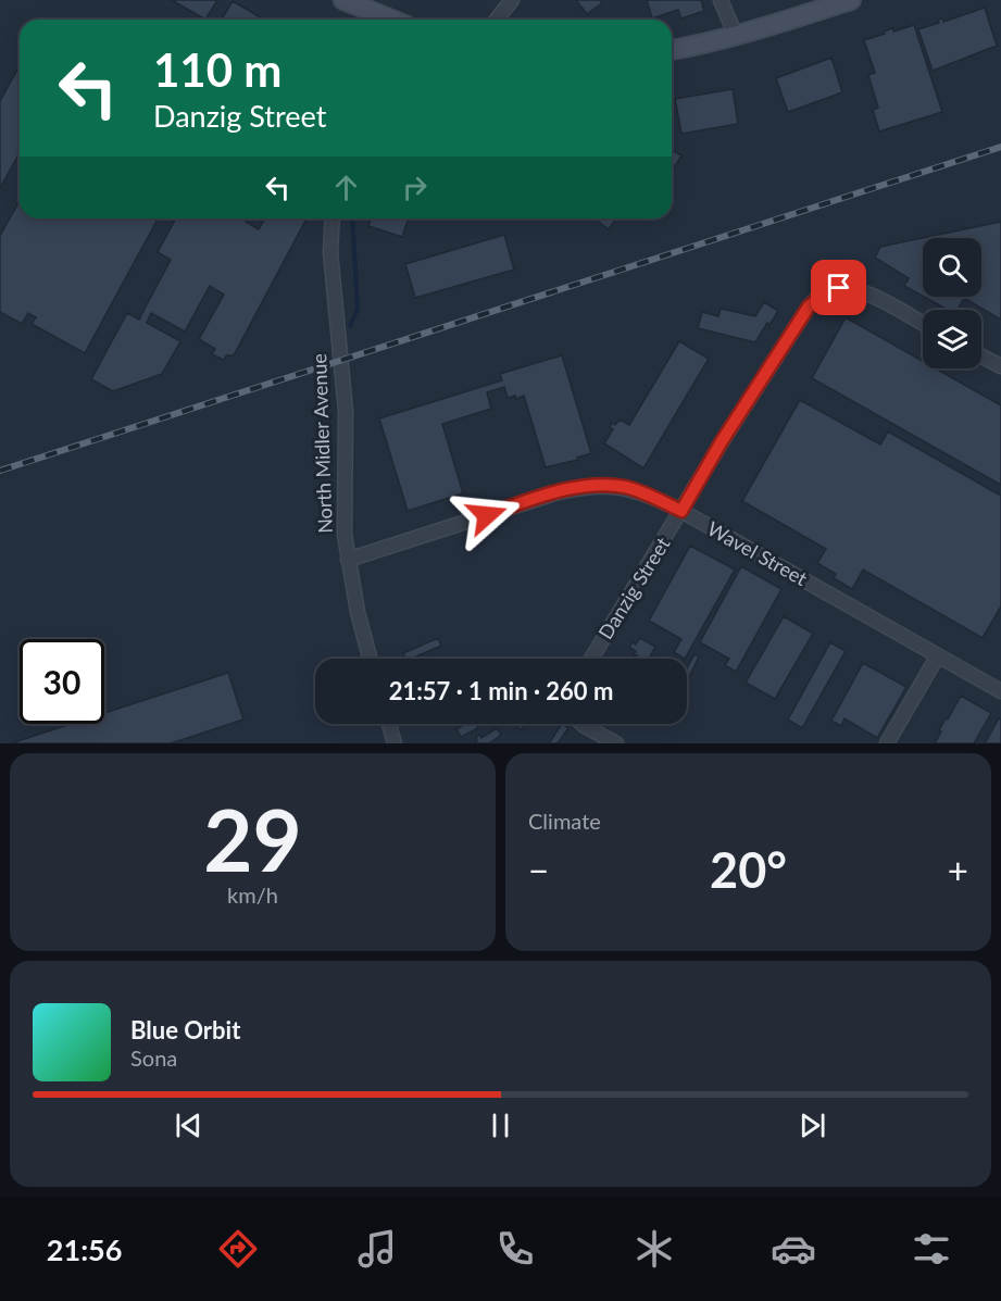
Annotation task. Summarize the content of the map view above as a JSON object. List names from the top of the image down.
{
  "streets": {
    "street": ["North Midler Avenue", "Wavel Street", "Danzig Street"]
  },
  "crossings": [
    ["North Midler Avenue", "Wavel Street"],
    ["Wavel Street", "Danzig Street"]
  ],
  "page": {
    "turn": ["110 m", "Danzig Street"],
    "limit": "30",
    "trip": "21:57 · 1 min · 260 m",
    "tile": [
      ["29", "km/h"],
      "Climate"
    ],
    "heat": ["−", "20°", "+"],
    "song": ["Blue Orbit", "Sona"],
    "tabs": "21:56"
  }
}
